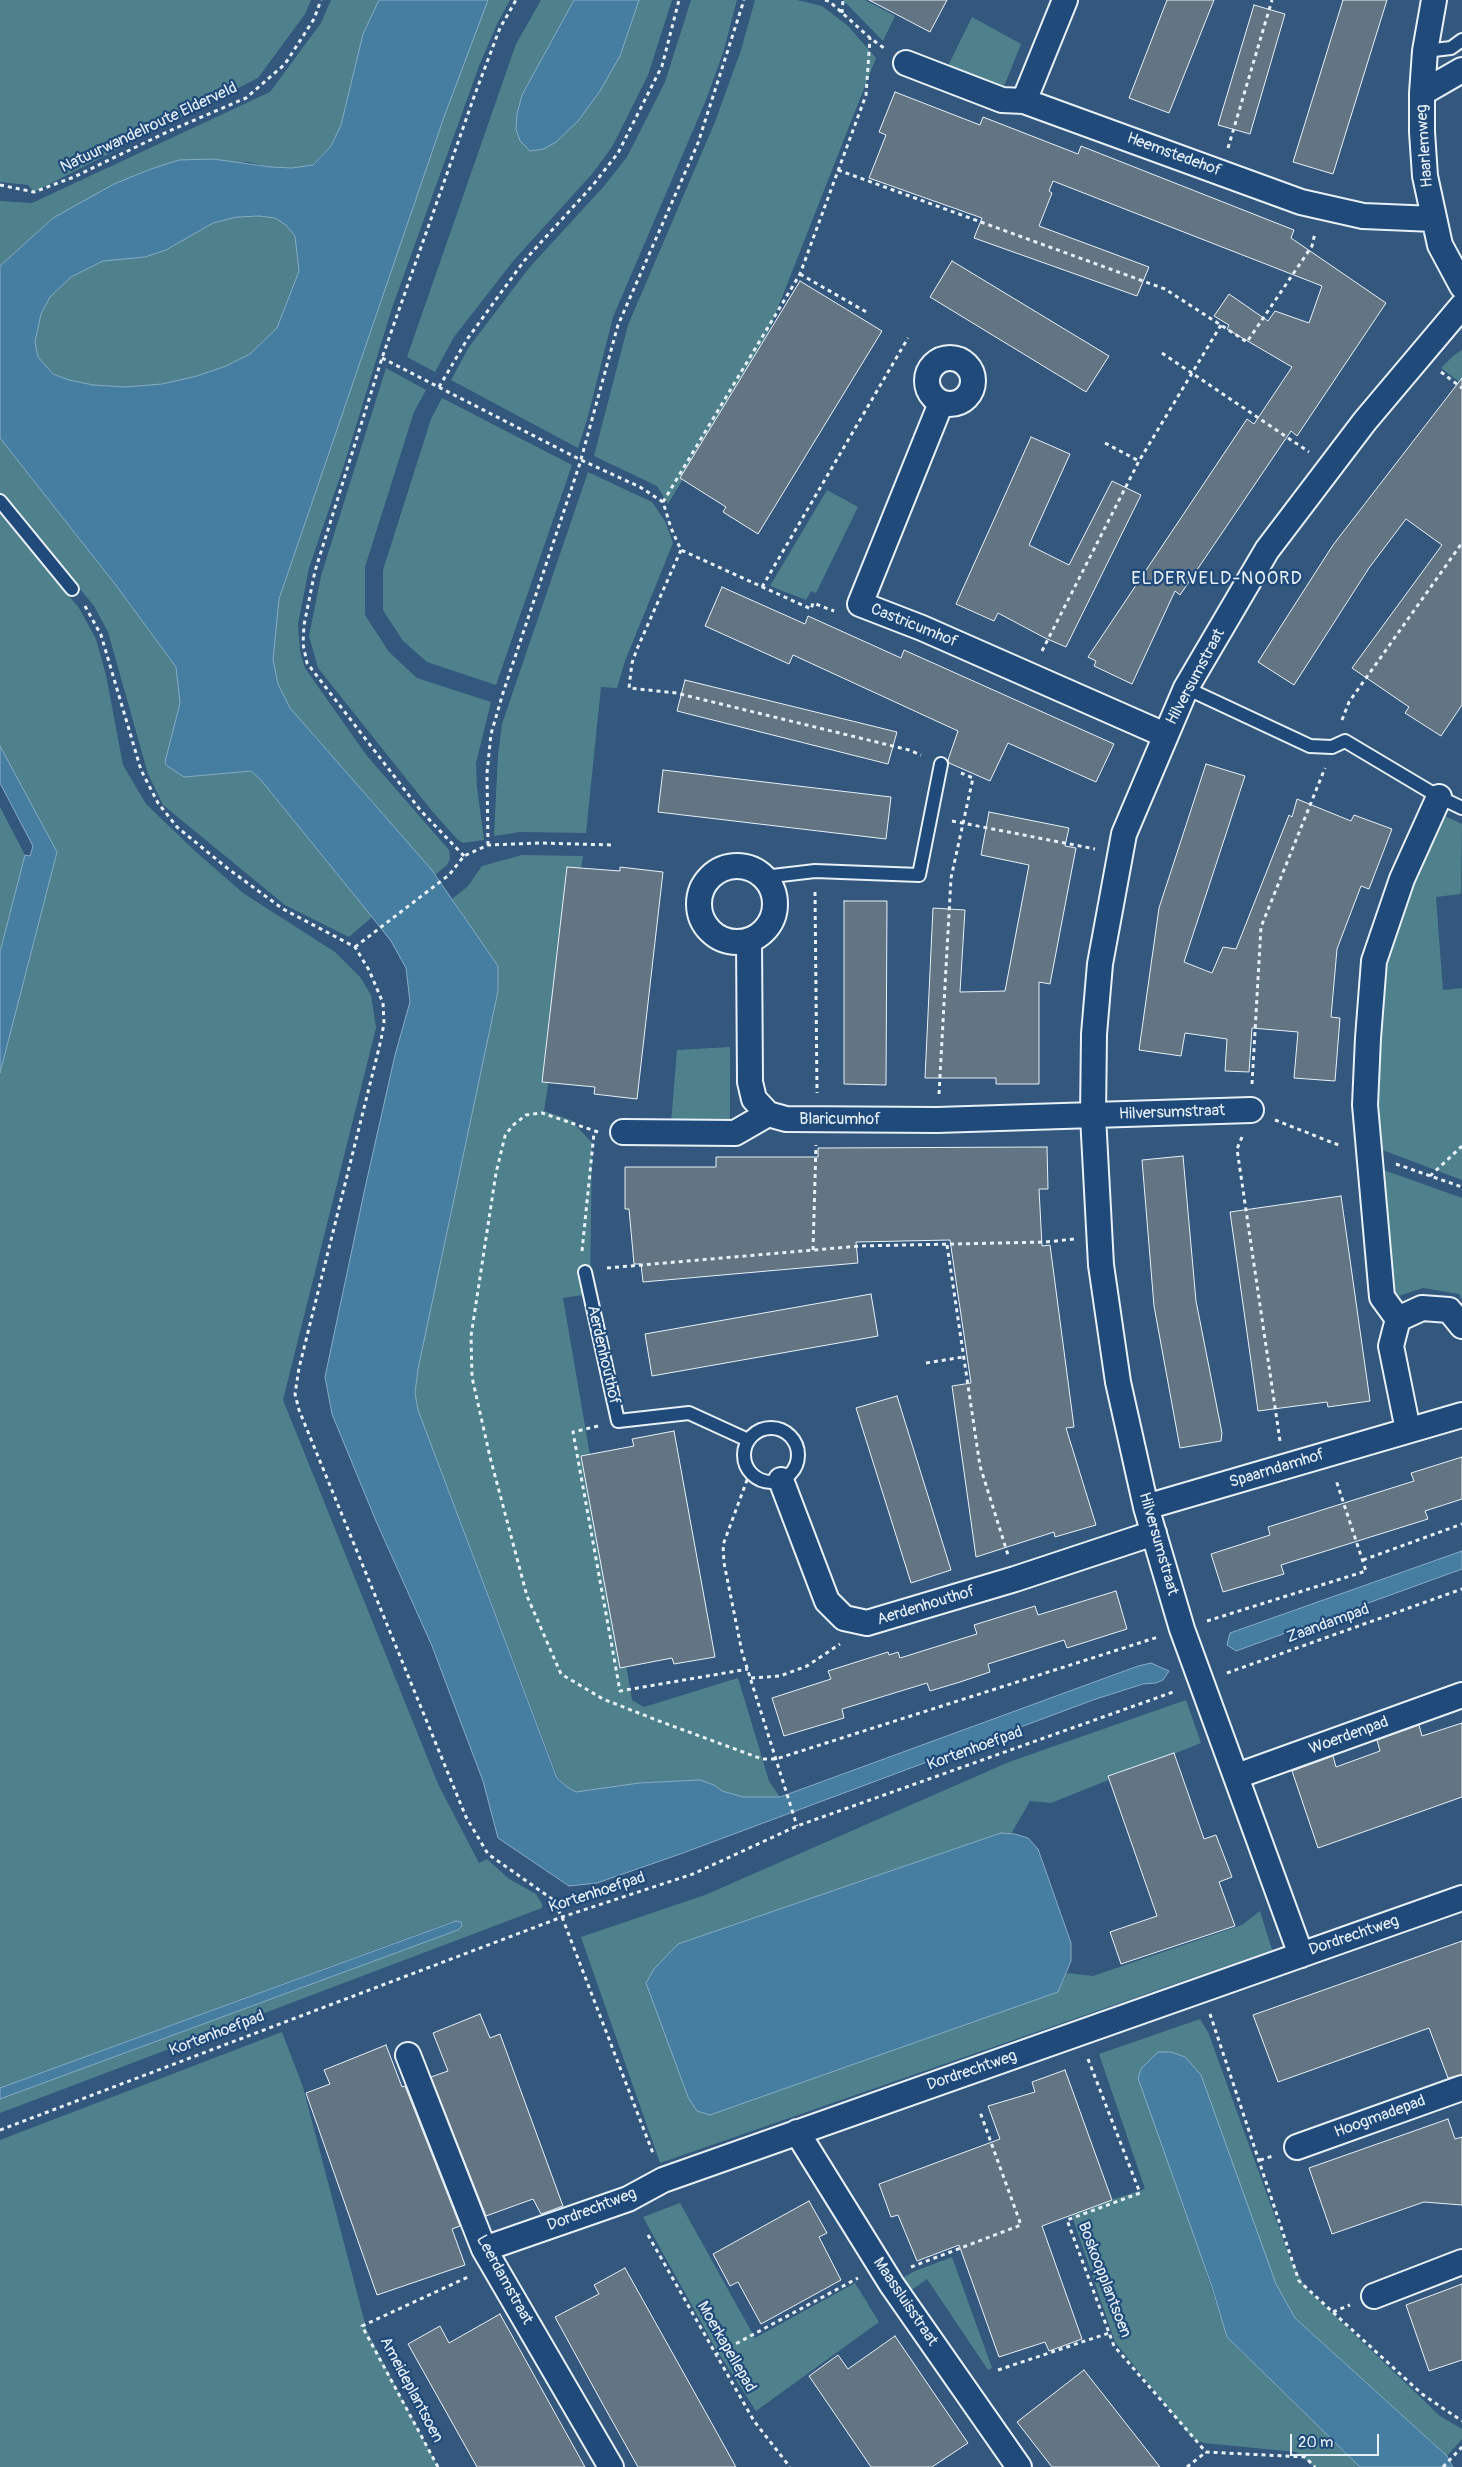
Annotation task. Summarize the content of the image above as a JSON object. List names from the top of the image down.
{
  "streets": {
    "street": [
      "Haarlemweg",
      "Heemstedehof",
      "Castricumhof",
      "Hilversumstraat",
      "Blaricumhof",
      "Aerdenhouthof",
      "Spaarndamhof",
      "Woerdenpad",
      "Dordrechtweg",
      "Hoogmadepad",
      "Leerdamstraat",
      "Maassluisstraat"
    ],
    "path": [
      "Natuurwandelroute Elderveld",
      "Zaandampad",
      "Kortenhoefpad",
      "Boskoopplantsoen",
      "Moerkapellepad",
      "Ameideplantsoen"
    ]
  },
  "crossings": [
    ["Haarlemweg", "Heemstedehof"],
    ["Castricumhof", "Hilversumstraat"],
    ["Hilversumstraat", "Blaricumhof"],
    ["Hilversumstraat", "Aerdenhouthof"],
    ["Hilversumstraat", "Spaarndamhof"],
    ["Hilversumstraat", "Zaandampad"],
    ["Hilversumstraat", "Woerdenpad"],
    ["Hilversumstraat", "Kortenhoefpad"],
    ["Hilversumstraat", "Dordrechtweg"],
    ["Zaandampad", "Kortenhoefpad"],
    ["Dordrechtweg", "Leerdamstraat"],
    ["Dordrechtweg", "Boskoopplantsoen"],
    ["Dordrechtweg", "Maassluisstraat"],
    ["Dordrechtweg", "Ameideplantsoen"],
    ["Leerdamstraat", "Ameideplantsoen"]
  ],
  "districts": ["ELDERVELD-NOORD"],
  "scale_bar": "20 m"
}
